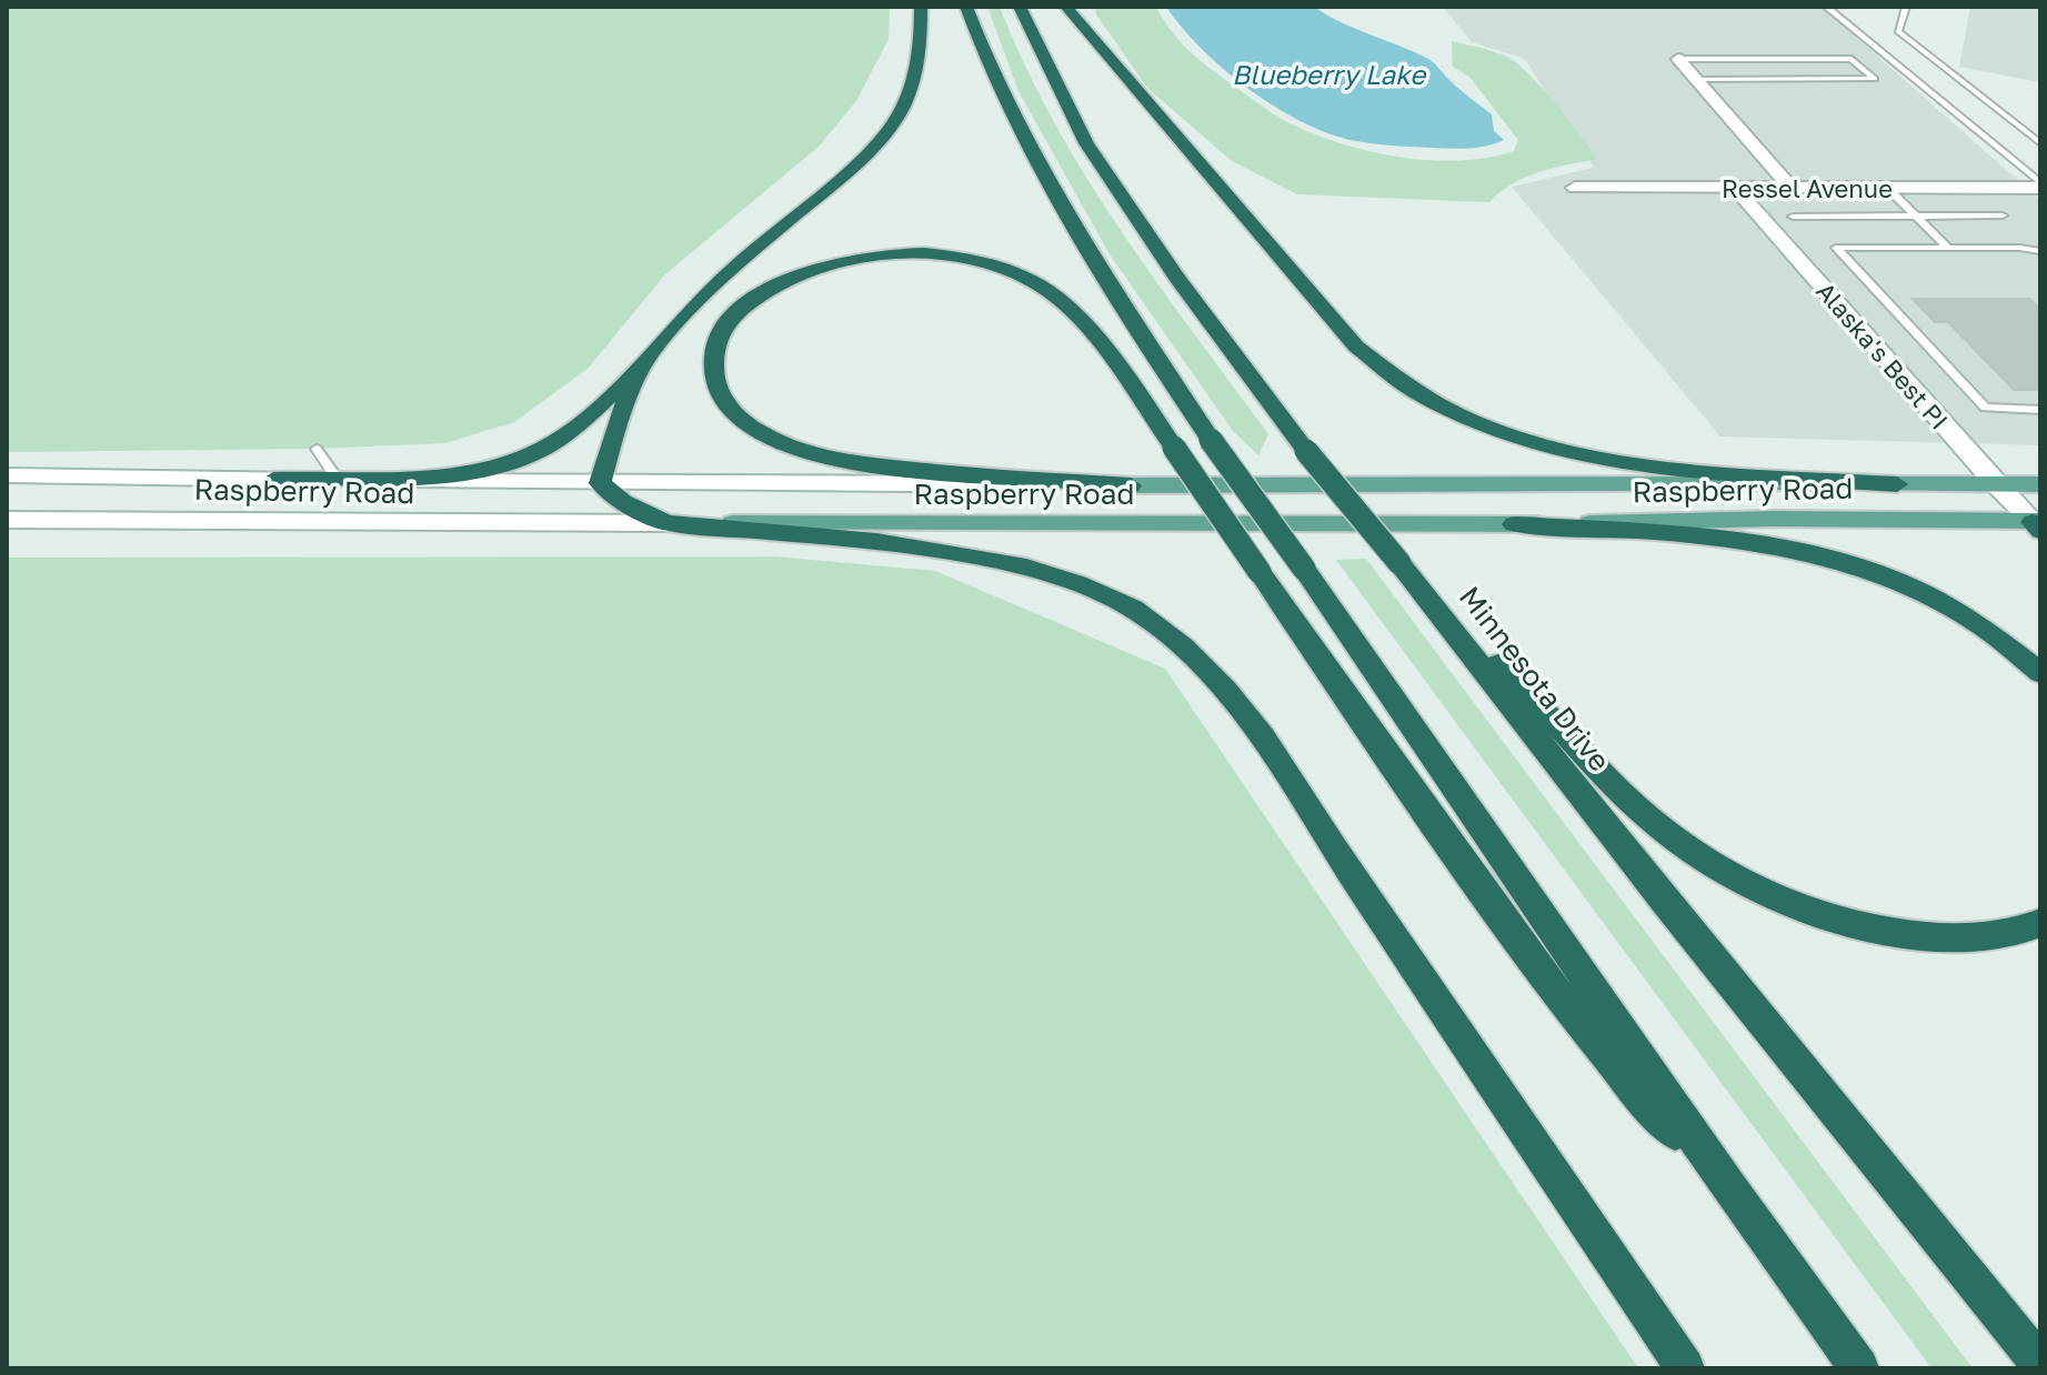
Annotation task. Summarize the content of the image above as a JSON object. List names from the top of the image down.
{
  "streets": {
    "highway": ["Minnesota Drive"],
    "main road": ["Ressel Avenue", "Alaska's Best PI", "Raspberry Road"]
  },
  "crossings": [
    ["Ressel Avenue", "Alaska's Best PI"],
    ["Alaska's Best PI", "Raspberry Road"]
  ],
  "water": ["Blueberry Lake"]
}
